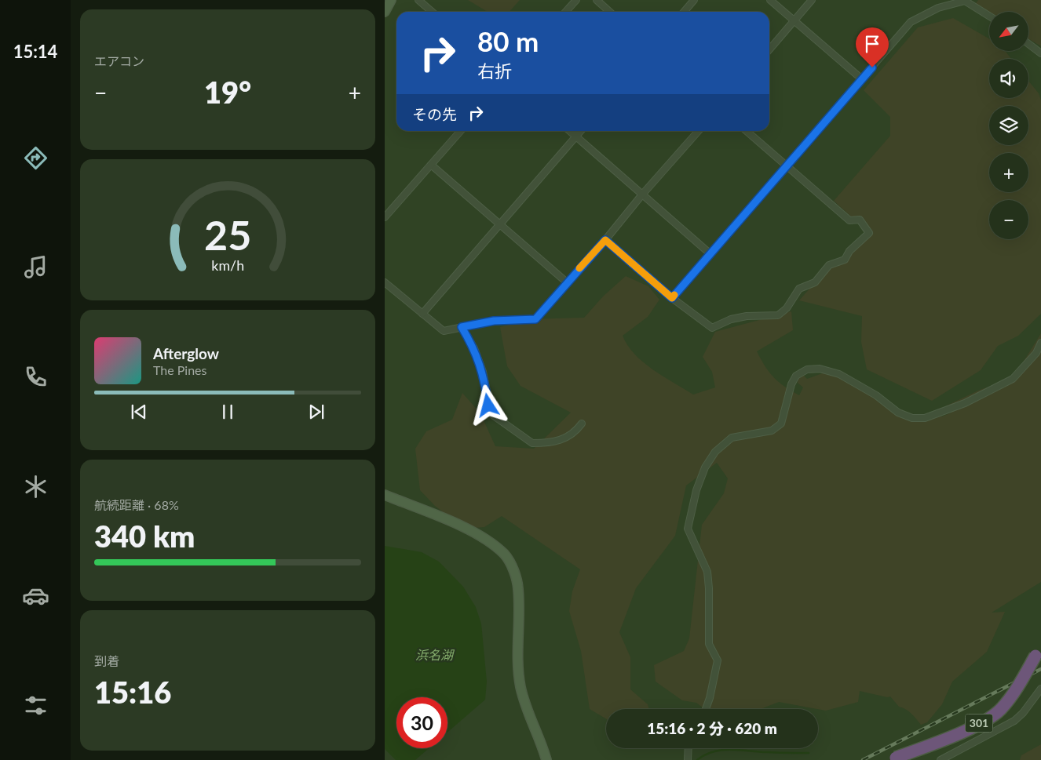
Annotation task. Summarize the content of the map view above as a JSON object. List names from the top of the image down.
{
  "streets": {
    "highway": ["301"]
  },
  "water": ["浜名湖"],
  "north": "bottom left",
  "page": {
    "tabs": "15:14",
    "tile": [
      "エアコン",
      ["航続距離 · 68%", "340 km"],
      ["到着", "15:16"]
    ],
    "map_buttons": ["+", "−"],
    "turn": ["80 m", "右折"],
    "heat": ["−", "19°", "+"],
    "then": "その先",
    "song": ["Afterglow", "The Pines"],
    "limit": "30",
    "trip": "15:16 · 2 分 · 620 m",
    "gauge": ["25", "km/h"]
  }
}
